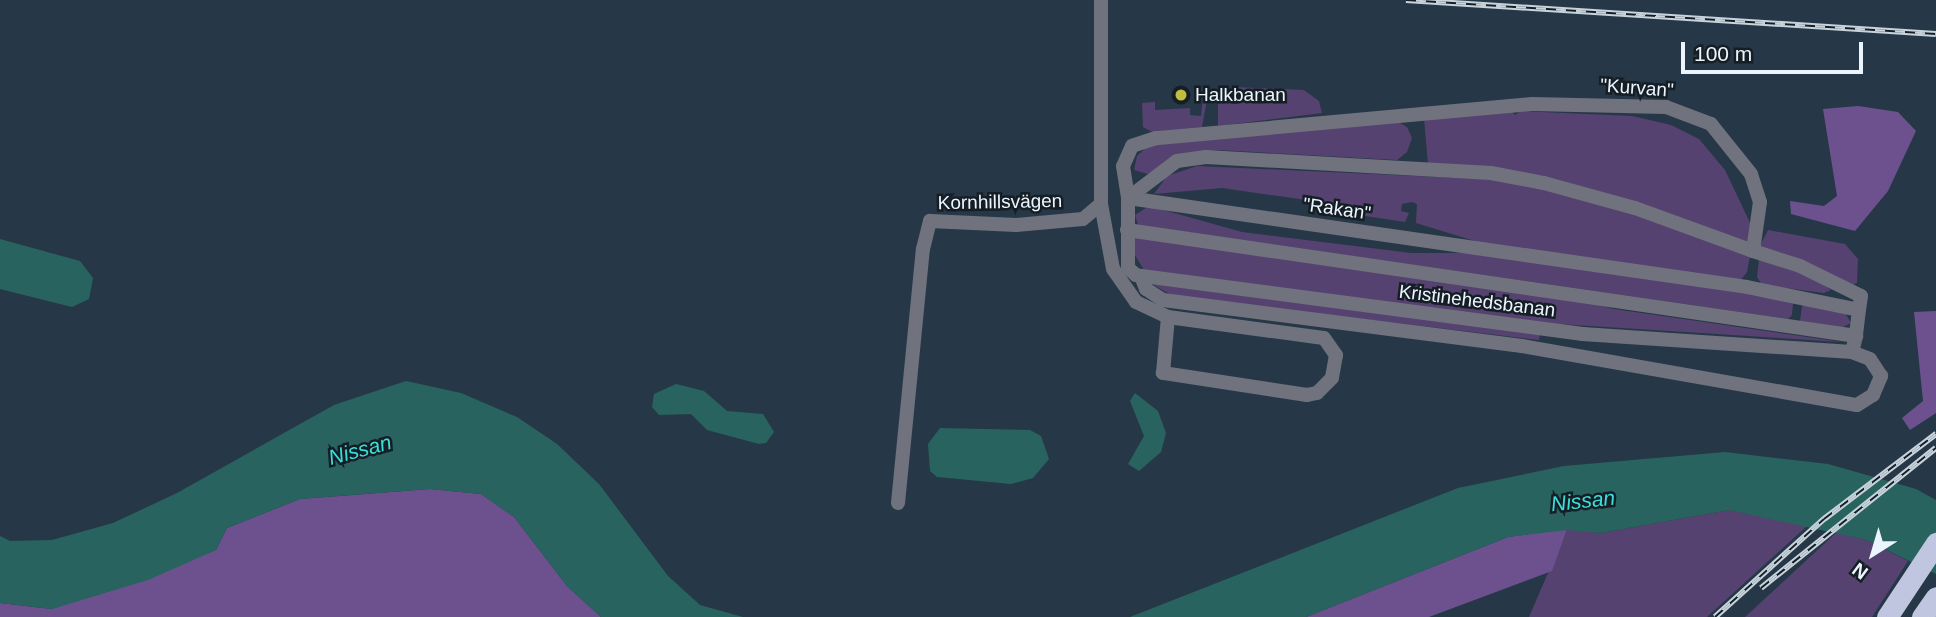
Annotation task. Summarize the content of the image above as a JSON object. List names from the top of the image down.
{
  "streets": {
    "street": [
      "\"Kurvan\"",
      "Kornhillsvägen",
      "\"Rakan\"",
      "Kristinehedsbanan"
    ]
  },
  "crossings": [
    ["\"Kurvan\"", "\"Rakan\""]
  ],
  "water": ["Nissan"],
  "places": ["Halkbanan"],
  "scale_bar": "100 m",
  "north": "bottom left"
}
